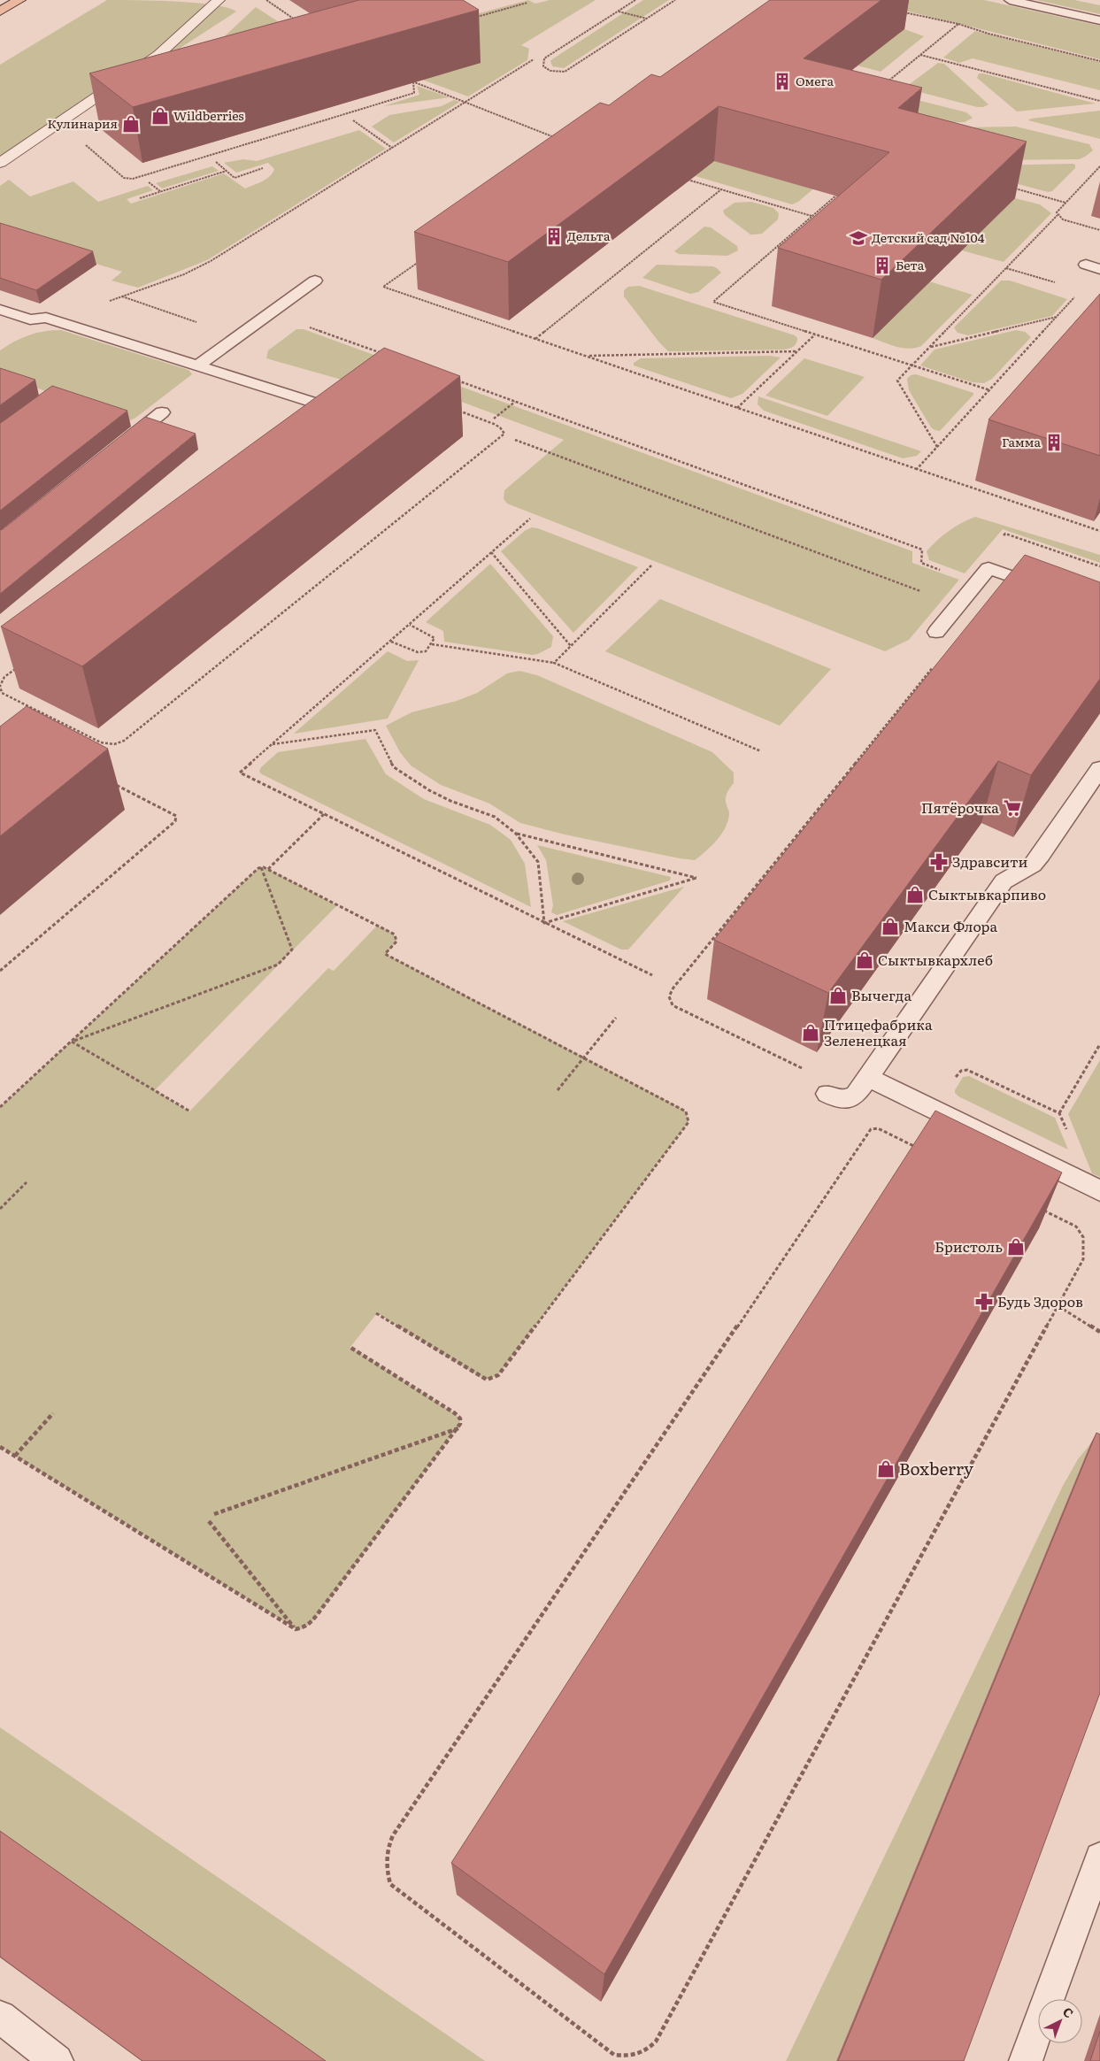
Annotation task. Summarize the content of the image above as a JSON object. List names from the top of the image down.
{
  "places": {
    "building": [
      "Омега",
      "Дельта",
      "Бета",
      "Гамма"
    ],
    "shop": [
      "Wildberries",
      "Кулинария",
      "Сыктывкарпиво",
      "Макси Флора",
      "Сыктывкархлеб",
      "Вычегда",
      "Птицефабрика Зеленецкая",
      "Бристоль",
      "Boxberry"
    ],
    "school or university": ["Детский сад №104"],
    "supermarket": ["Пятёрочка"],
    "pharmacy": ["Здравсити", "Будь Здоров"]
  },
  "north": "top right"
}
